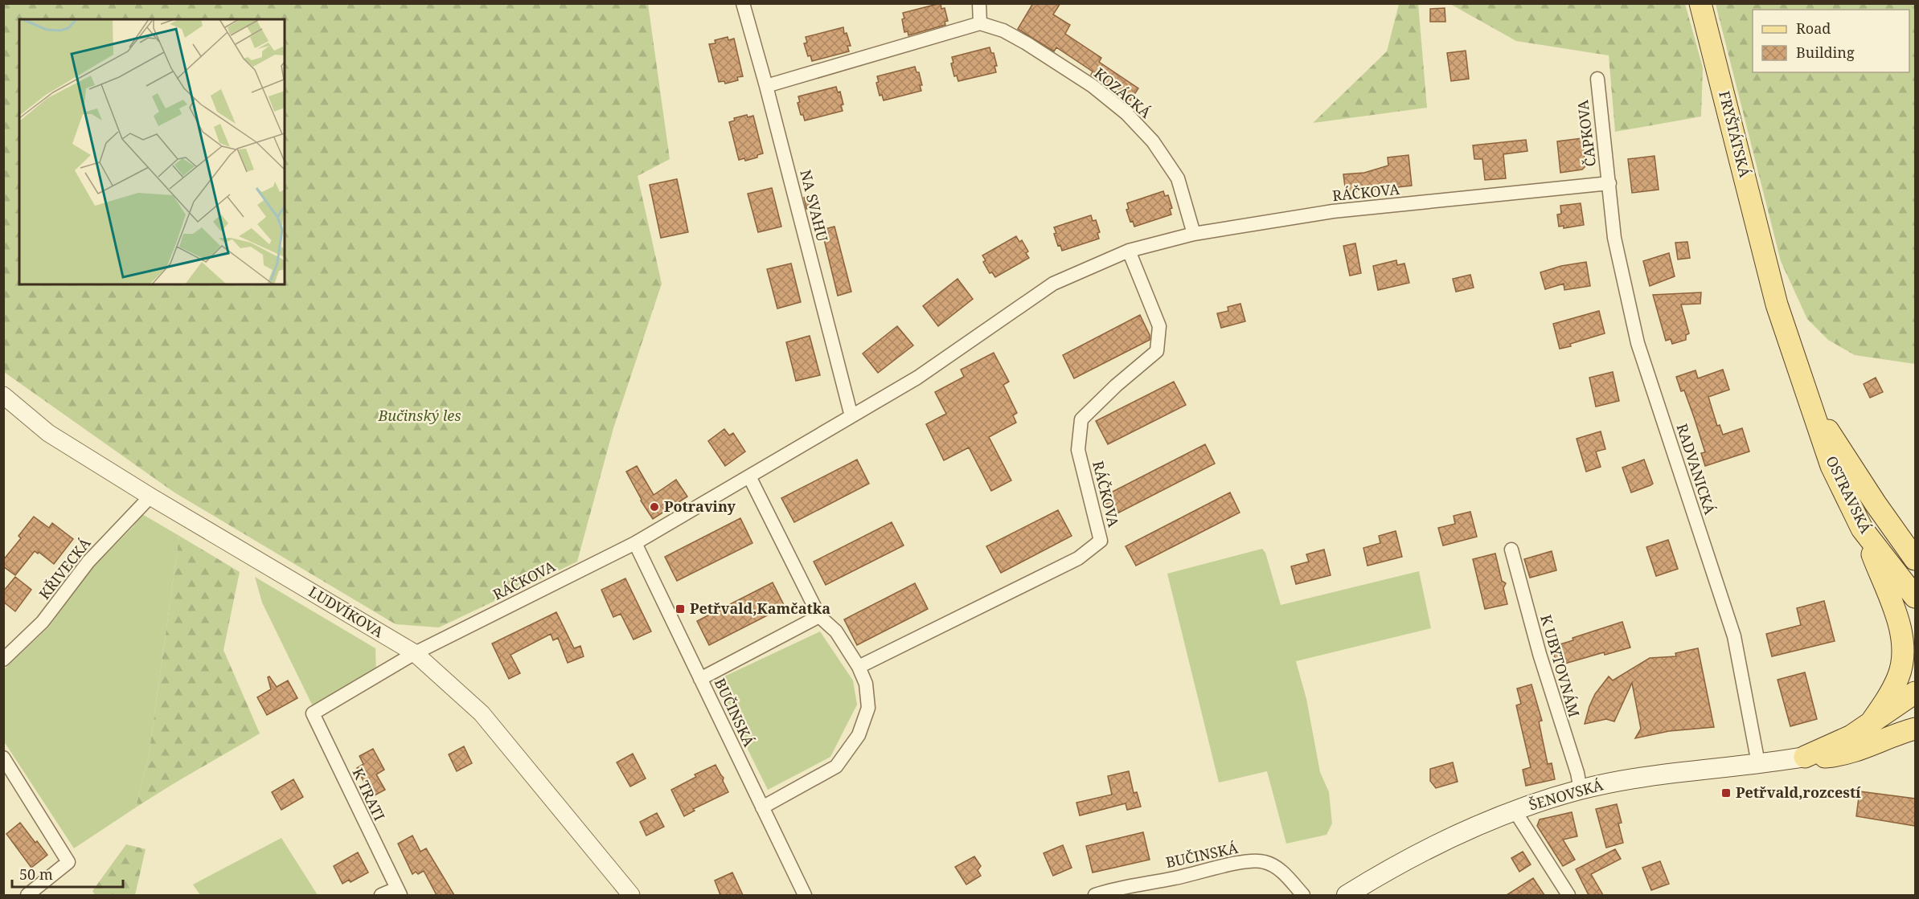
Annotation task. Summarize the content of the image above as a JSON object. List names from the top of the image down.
{
  "streets": {
    "main road": ["FRYŠTÁTSKÁ", "OSTRAVSKÁ", "ŠENOVSKÁ"],
    "street": [
      "KOZÁCKÁ",
      "ČAPKOVA",
      "RÁČKOVA",
      "NA SVAHU",
      "RADVANICKÁ",
      "KŘIVECKÁ",
      "LUDVÍKOVA",
      "K UBYTOVNÁM",
      "BUČINSKÁ",
      "K TRATI"
    ]
  },
  "crossings": [
    ["KOZÁCKÁ", "RÁČKOVA"],
    ["ČAPKOVA", "RÁČKOVA"],
    ["ČAPKOVA", "RADVANICKÁ"],
    ["FRYŠTÁTSKÁ", "OSTRAVSKÁ"],
    ["RÁČKOVA", "NA SVAHU"],
    ["RÁČKOVA", "RADVANICKÁ"],
    ["RÁČKOVA", "LUDVÍKOVA"],
    ["RÁČKOVA", "BUČINSKÁ"],
    ["RÁČKOVA", "K TRATI"],
    ["RADVANICKÁ", "ŠENOVSKÁ"],
    ["KŘIVECKÁ", "LUDVÍKOVA"],
    ["K UBYTOVNÁM", "ŠENOVSKÁ"]
  ],
  "parks": ["Bučinský les"],
  "places": {
    "other": ["Potraviny"],
    "transit": ["Petřvald,Kamčatka", "Petřvald,rozcestí"]
  },
  "legend": ["Road", "Building"],
  "scale_bar": "50 m"
}
